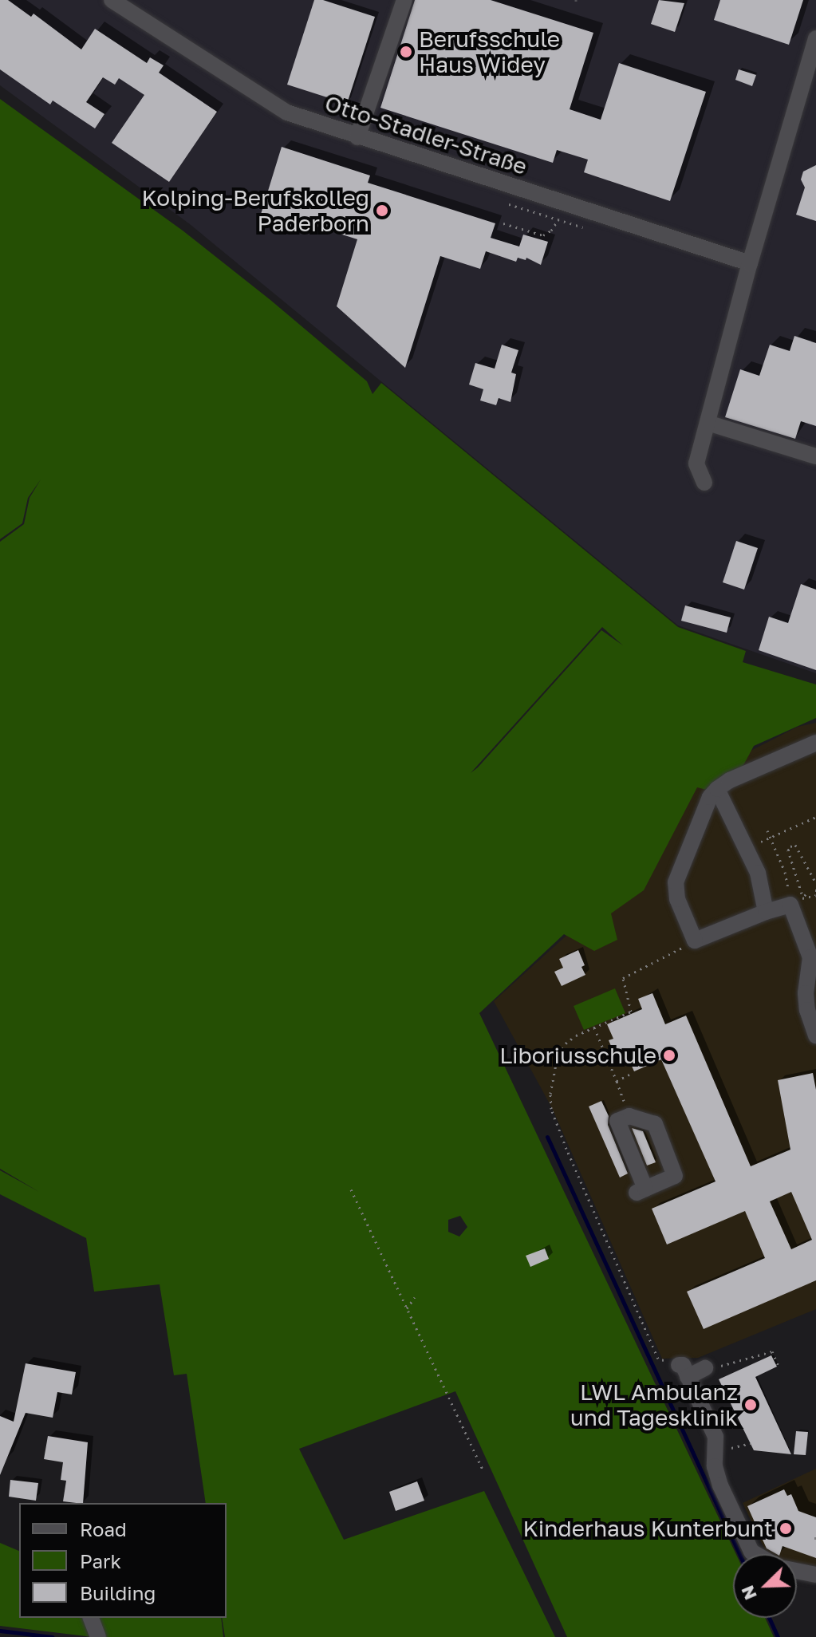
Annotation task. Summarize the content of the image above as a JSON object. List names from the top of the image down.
{
  "streets": {
    "street": ["Otto-Stadler-Straße"]
  },
  "places": [
    "Berufsschule Haus Widey",
    "Kolping-Berufskolleg Paderborn",
    "Liboriusschule",
    "LWL Ambulanz und Tagesklinik",
    "Kinderhaus Kunterbunt"
  ],
  "legend": ["Road", "Park", "Building"],
  "north": "bottom left"
}
